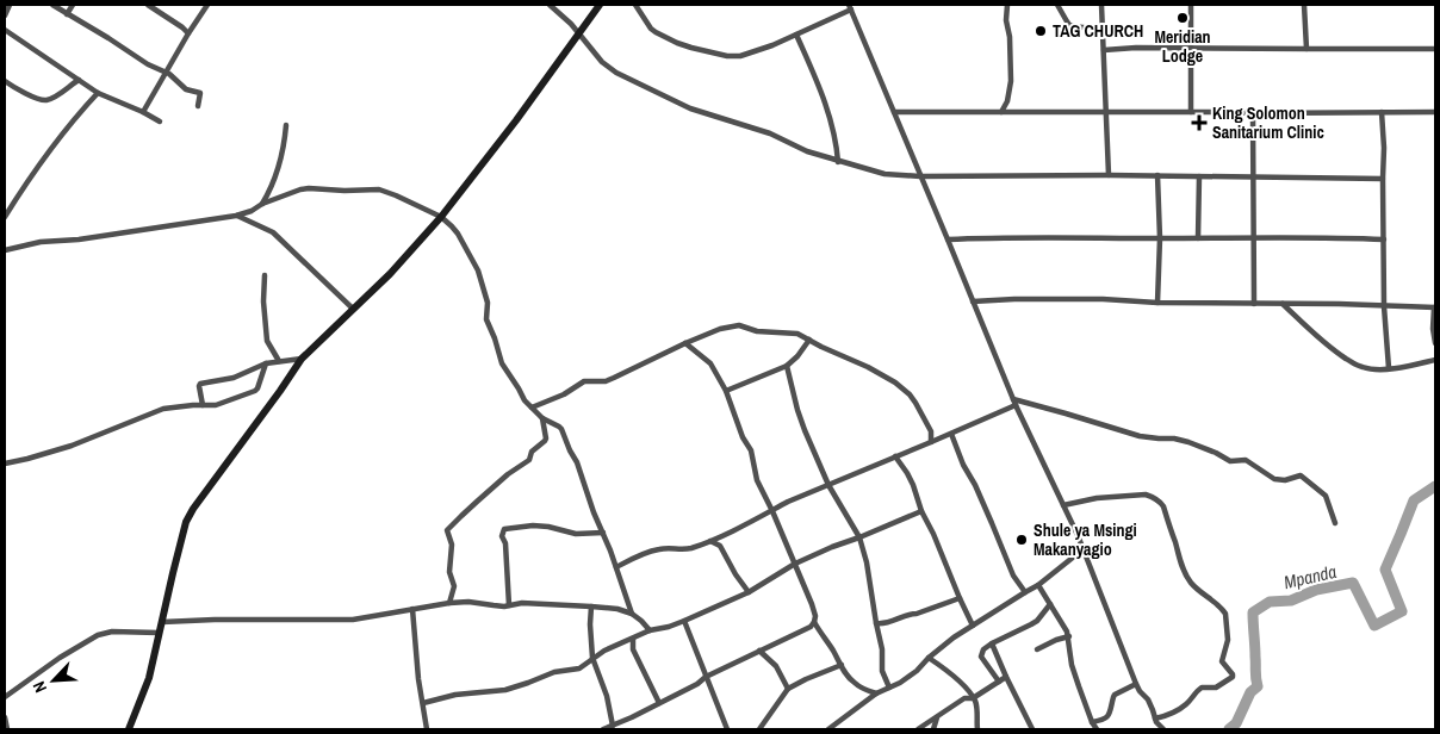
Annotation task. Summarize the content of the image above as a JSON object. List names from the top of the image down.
{
  "water": ["Mpanda"],
  "places": {
    "other": ["Meridian Lodge", "TAG CHURCH", "Shule ya Msingi Makanyagio"],
    "health": ["King Solomon Sanitarium Clinic"]
  },
  "north": "bottom left"
}
